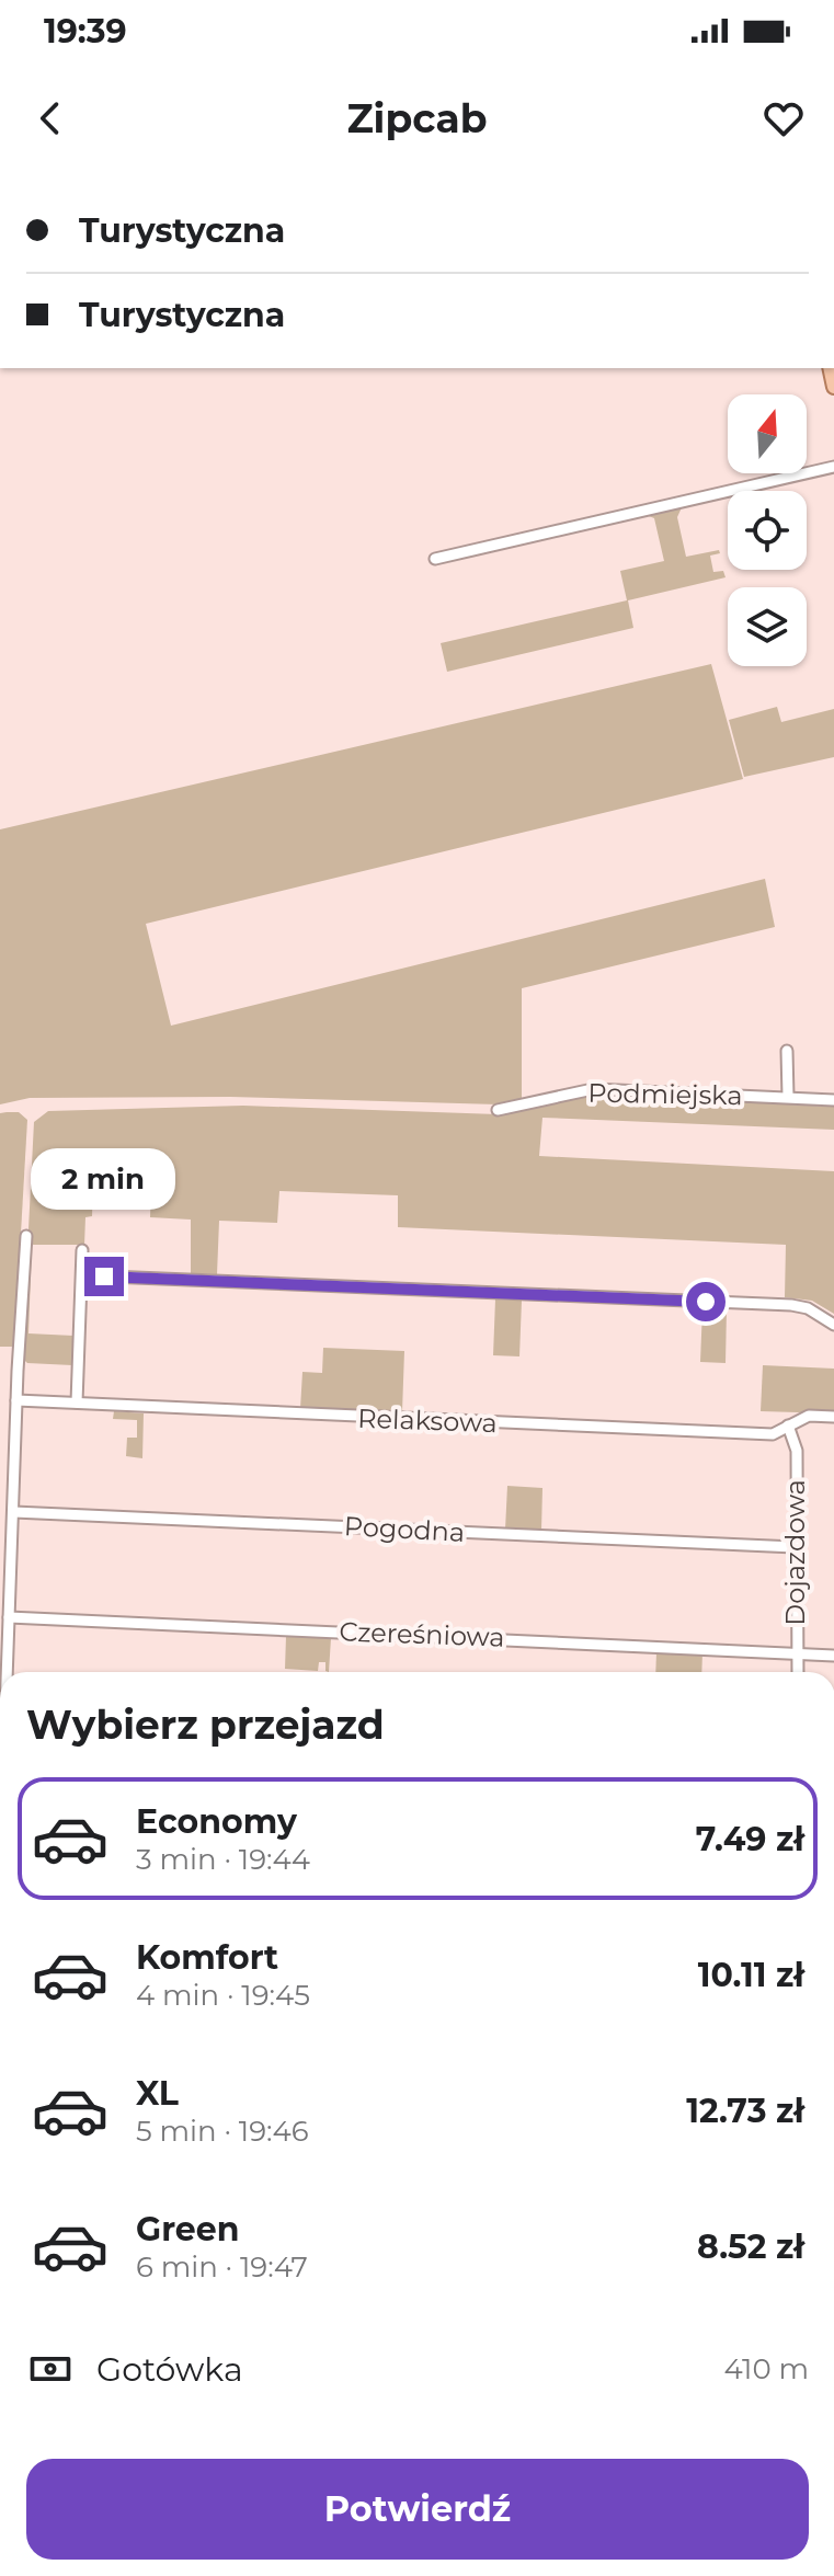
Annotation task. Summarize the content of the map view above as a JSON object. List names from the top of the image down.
{
  "streets": {
    "street": [
      "Podmiejska",
      "Relaksowa",
      "Pogodna",
      "Dojazdowa",
      "Czereśniowa"
    ]
  },
  "crossings": [
    ["Relaksowa", "Dojazdowa"],
    ["Pogodna", "Dojazdowa"],
    ["Dojazdowa", "Czereśniowa"]
  ],
  "north": "top",
  "page": {
    "status": "19:39",
    "header": "Zipcab",
    "banner": ["Turystyczna", "Turystyczna"],
    "bubble": "2 min",
    "heading": "Wybierz przejazd",
    "list": [
      {
        "name": "Economy",
        "note": "3 min · 19:44",
        "value": "7.49 zł"
      },
      {
        "name": "Komfort",
        "note": "4 min · 19:45",
        "value": "10.11 zł"
      },
      {
        "name": "XL",
        "note": "5 min · 19:46",
        "value": "12.73 zł"
      },
      {
        "name": "Green",
        "note": "6 min · 19:47",
        "value": "8.52 zł"
      }
    ],
    "pay": ["Gotówka", "410 m"],
    "buttons": "Potwierdź"
  }
}
